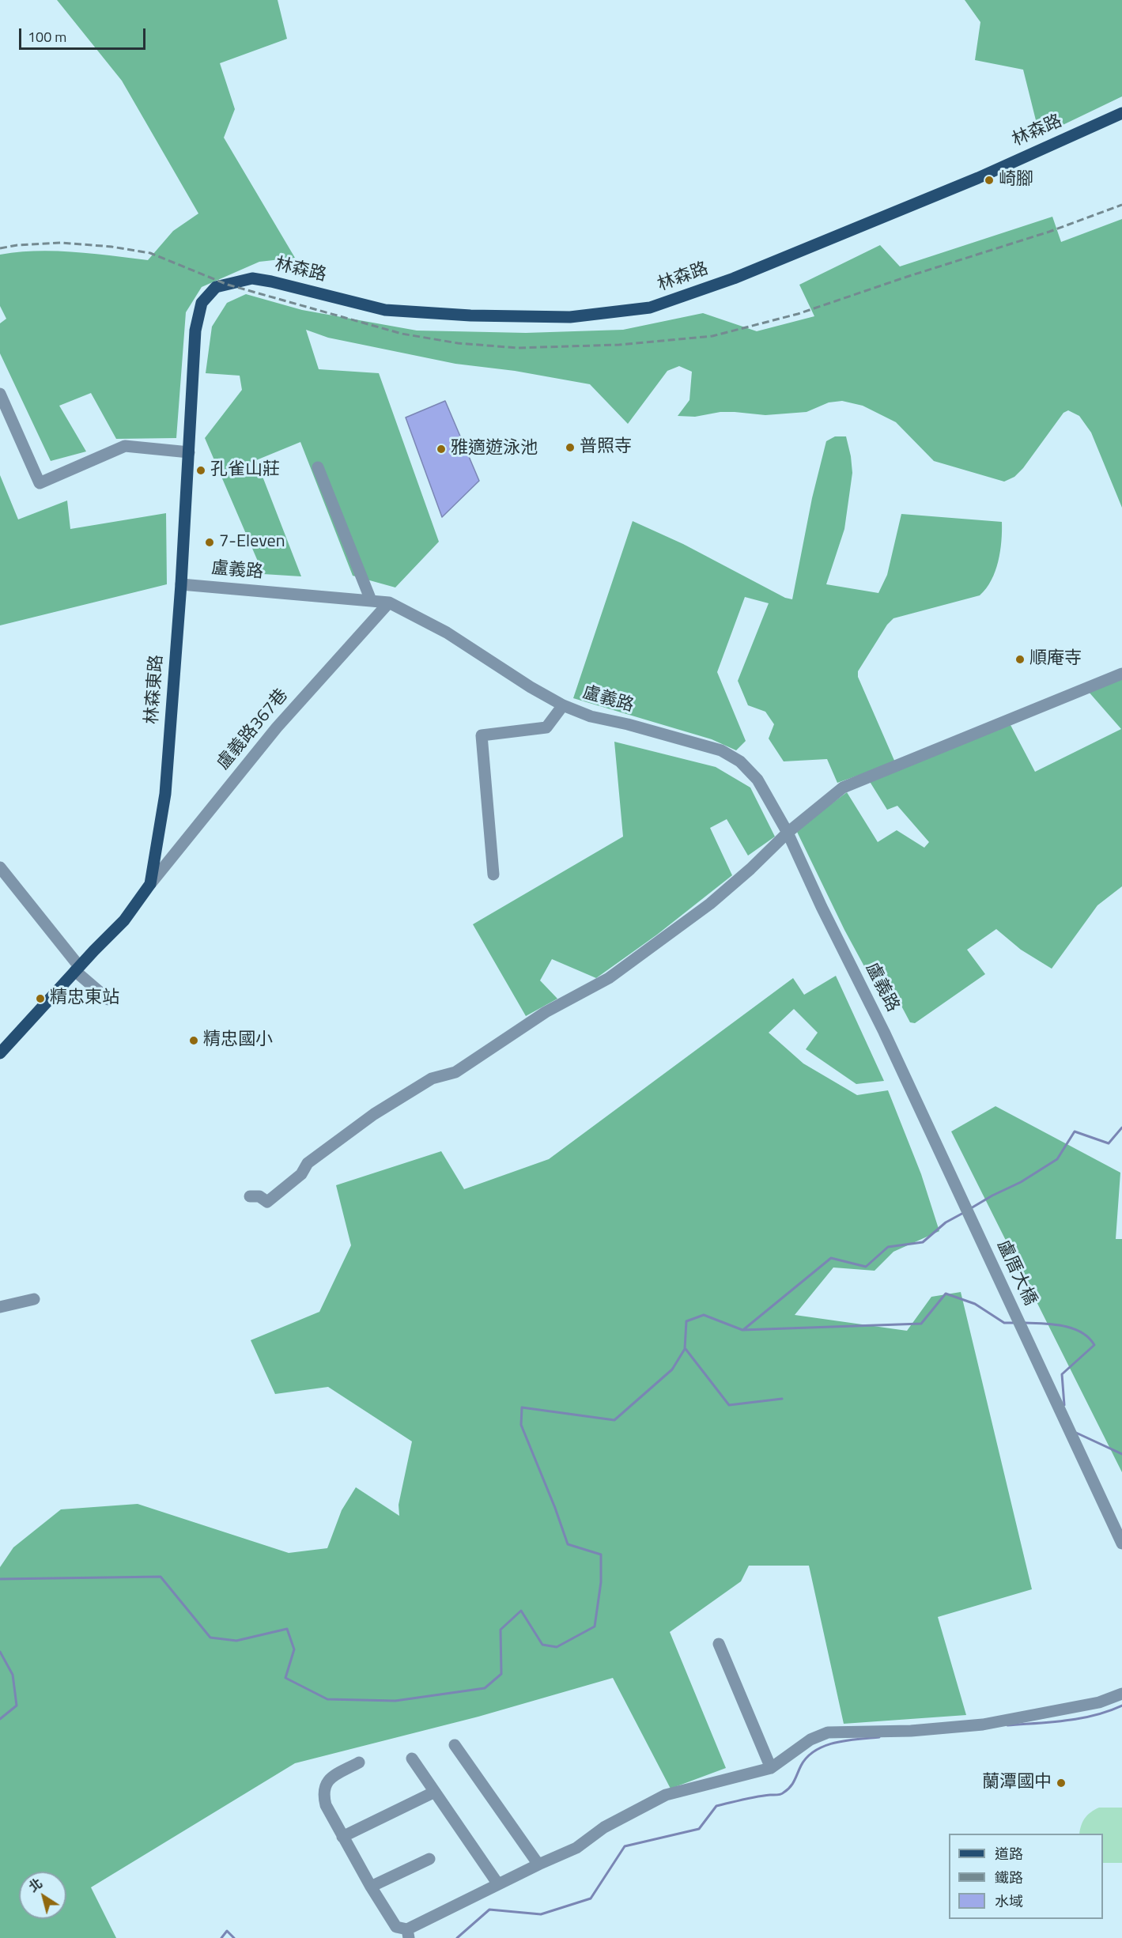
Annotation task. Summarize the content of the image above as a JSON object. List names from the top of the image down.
{
  "streets": {
    "main road": ["林森路", "林森東路"],
    "street": ["盧義路", "盧義路367巷", "盧厝大橋"]
  },
  "crossings": [
    ["林森路", "林森東路"],
    ["盧義路", "林森東路"],
    ["盧義路", "盧義路367巷"],
    ["盧義路", "盧厝大橋"],
    ["林森東路", "盧義路367巷"]
  ],
  "places": [
    "崎腳",
    "普照寺",
    "雅適遊泳池",
    "孔雀山莊",
    "7-Eleven",
    "順庵寺",
    "精忠東站",
    "精忠國小",
    "蘭潭國中"
  ],
  "legend": ["道路", "鐵路", "水域"],
  "scale_bar": "100 m",
  "north": "top left"
}
